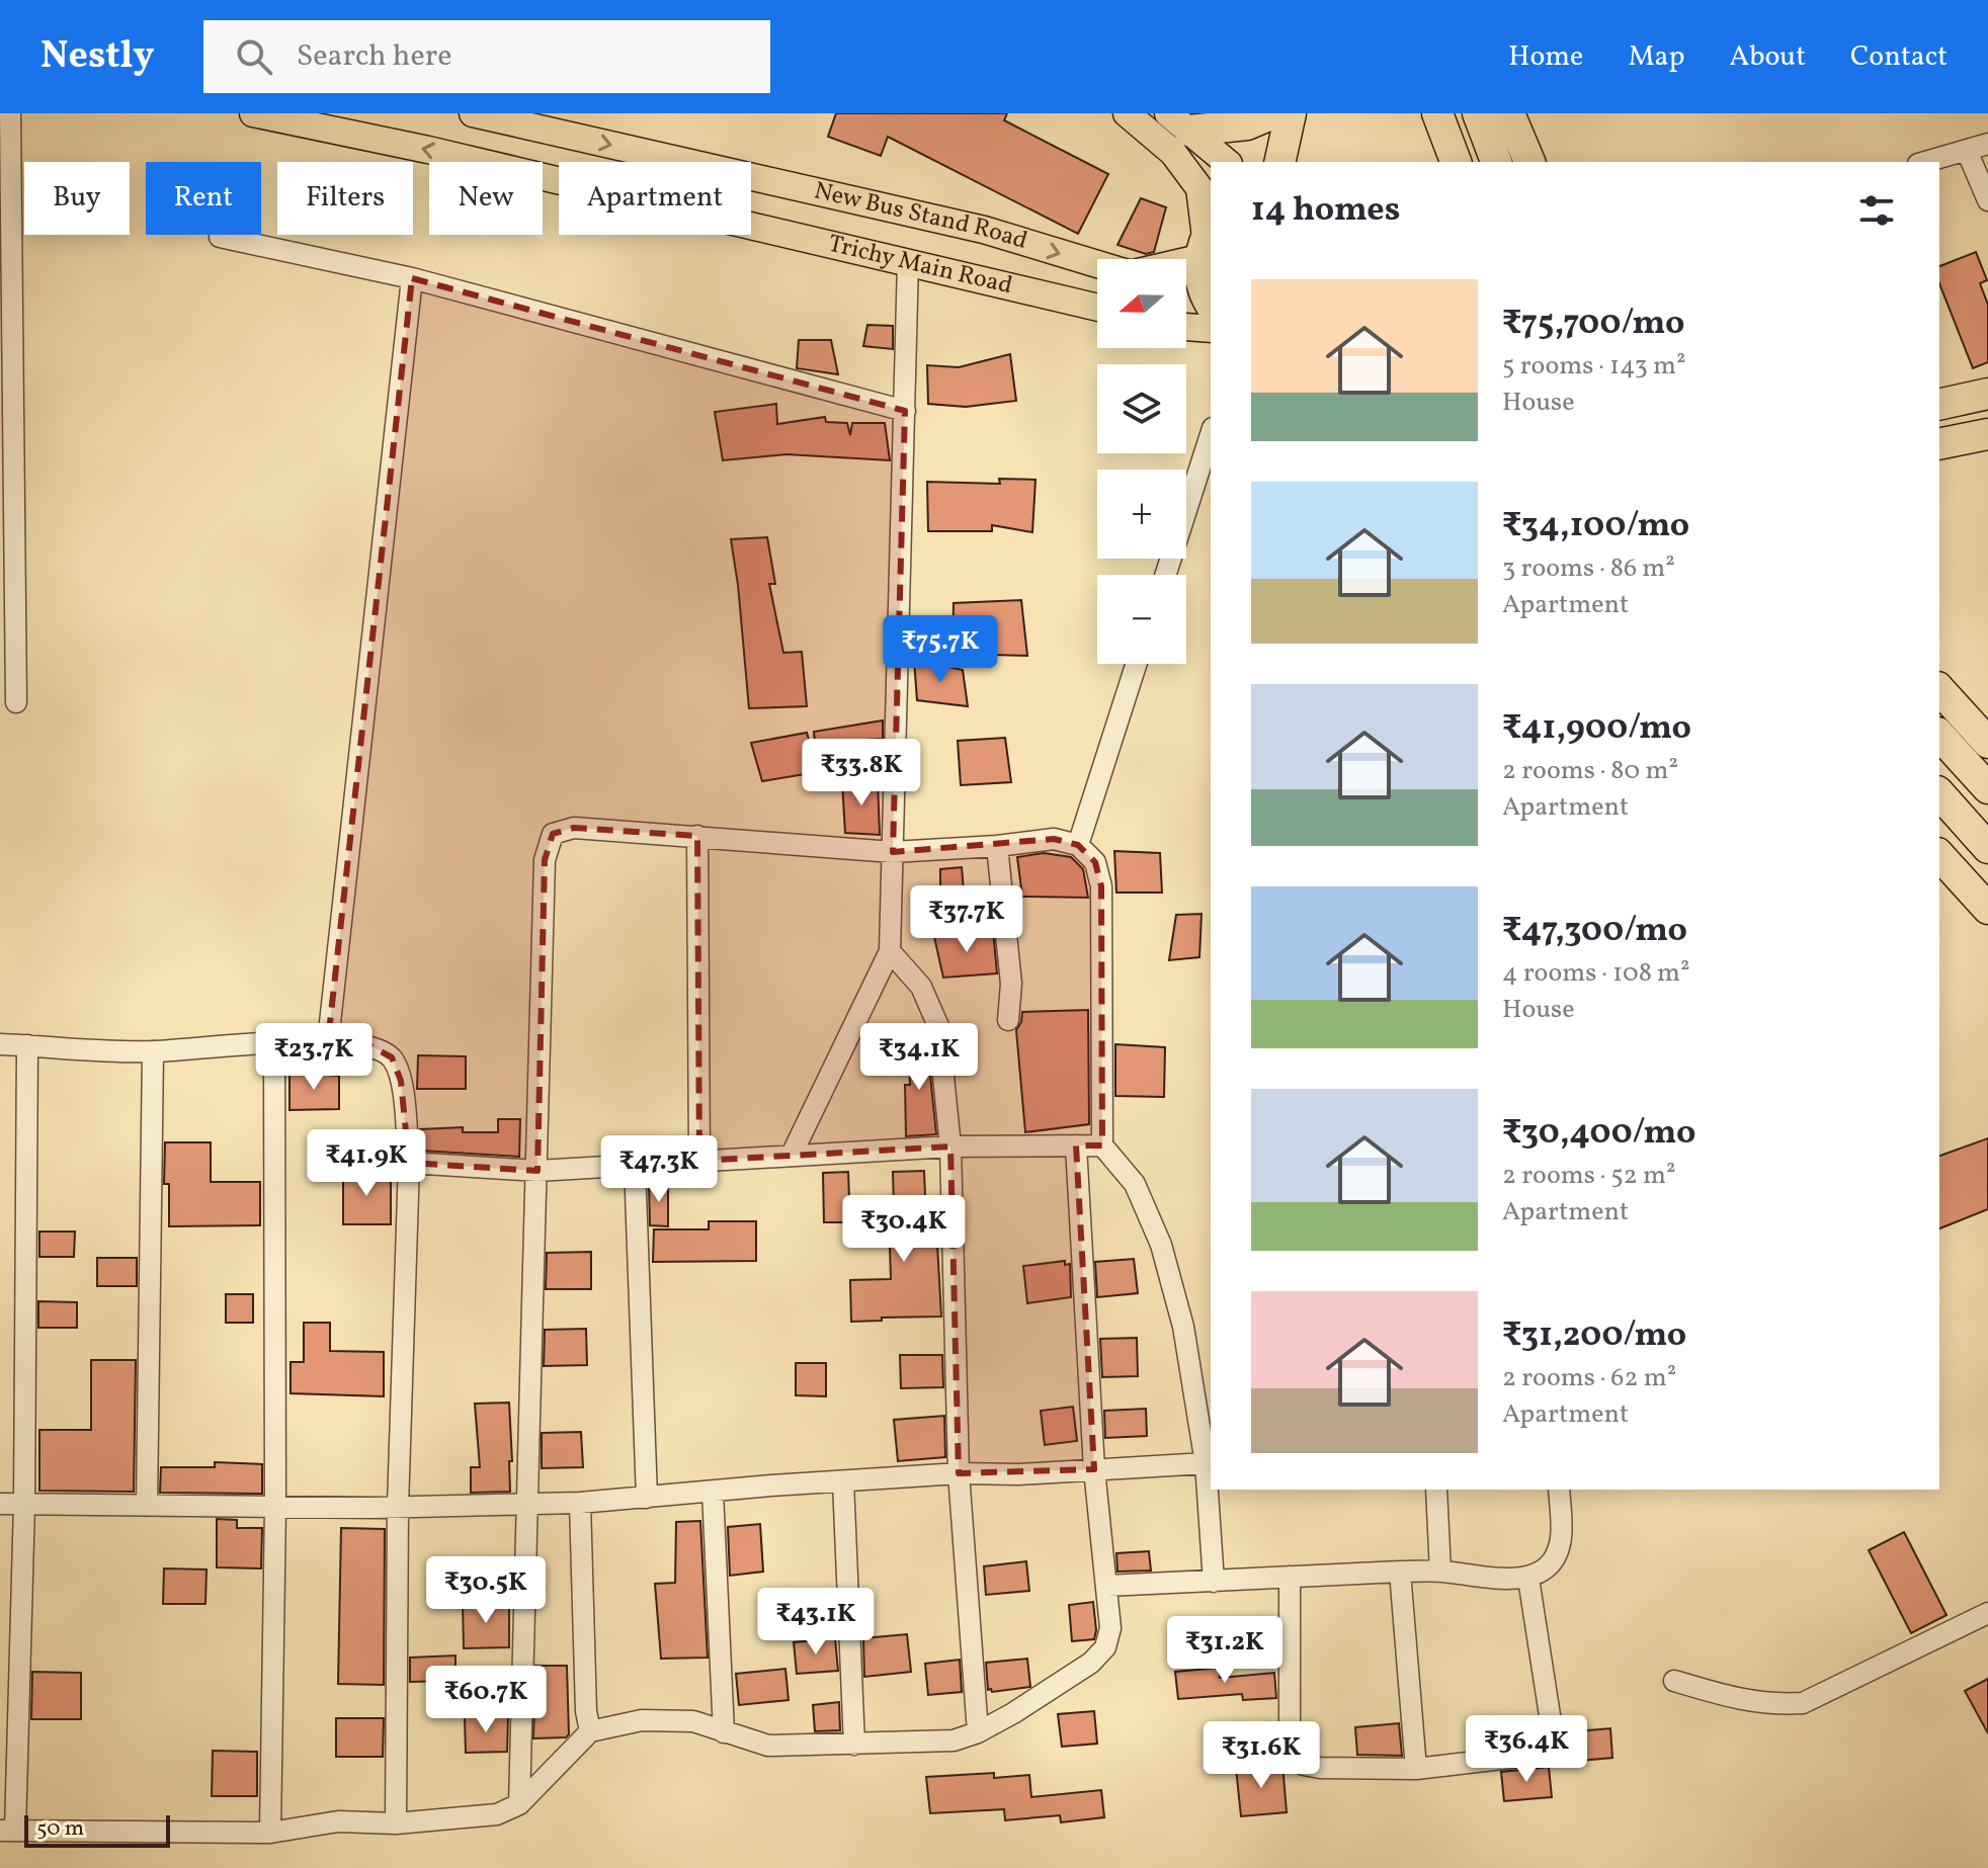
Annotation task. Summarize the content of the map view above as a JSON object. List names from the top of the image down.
{
  "streets": {
    "main road": ["New Bus Stand Road", "Trichy Main Road"]
  },
  "one_way": ["New Bus Stand Road", "Trichy Main Road"],
  "scale_bar": "50 m",
  "north": "left",
  "page": {
    "header": "Nestly",
    "search": "Search here",
    "nav": [
      "Home",
      "Map",
      "About",
      "Contact"
    ],
    "chip": [
      "Buy",
      "Rent",
      "Filters",
      "New",
      "Apartment"
    ],
    "heading": "14 homes",
    "map_buttons": ["+", "−"],
    "list": [
      {
        "name": "₹75,700/mo",
        "note": "5 rooms · 143 m² · House"
      },
      {
        "name": "₹34,100/mo",
        "note": "3 rooms · 86 m² · Apartment"
      },
      {
        "name": "₹41,900/mo",
        "note": "2 rooms · 80 m² · Apartment"
      },
      {
        "name": "₹47,300/mo",
        "note": "4 rooms · 108 m² · House"
      },
      {
        "name": "₹30,400/mo",
        "note": "2 rooms · 52 m² · Apartment"
      },
      {
        "name": "₹31,200/mo",
        "note": "2 rooms · 62 m² · Apartment"
      }
    ],
    "price": [
      "₹75.7K",
      "₹33.8K",
      "₹37.7K",
      "₹23.7K",
      "₹34.1K",
      "₹41.9K",
      "₹47.3K",
      "₹30.4K",
      "₹30.5K",
      "₹43.1K",
      "₹31.2K",
      "₹60.7K",
      "₹36.4K",
      "₹31.6K"
    ],
    "scale": "50 m"
  }
}
